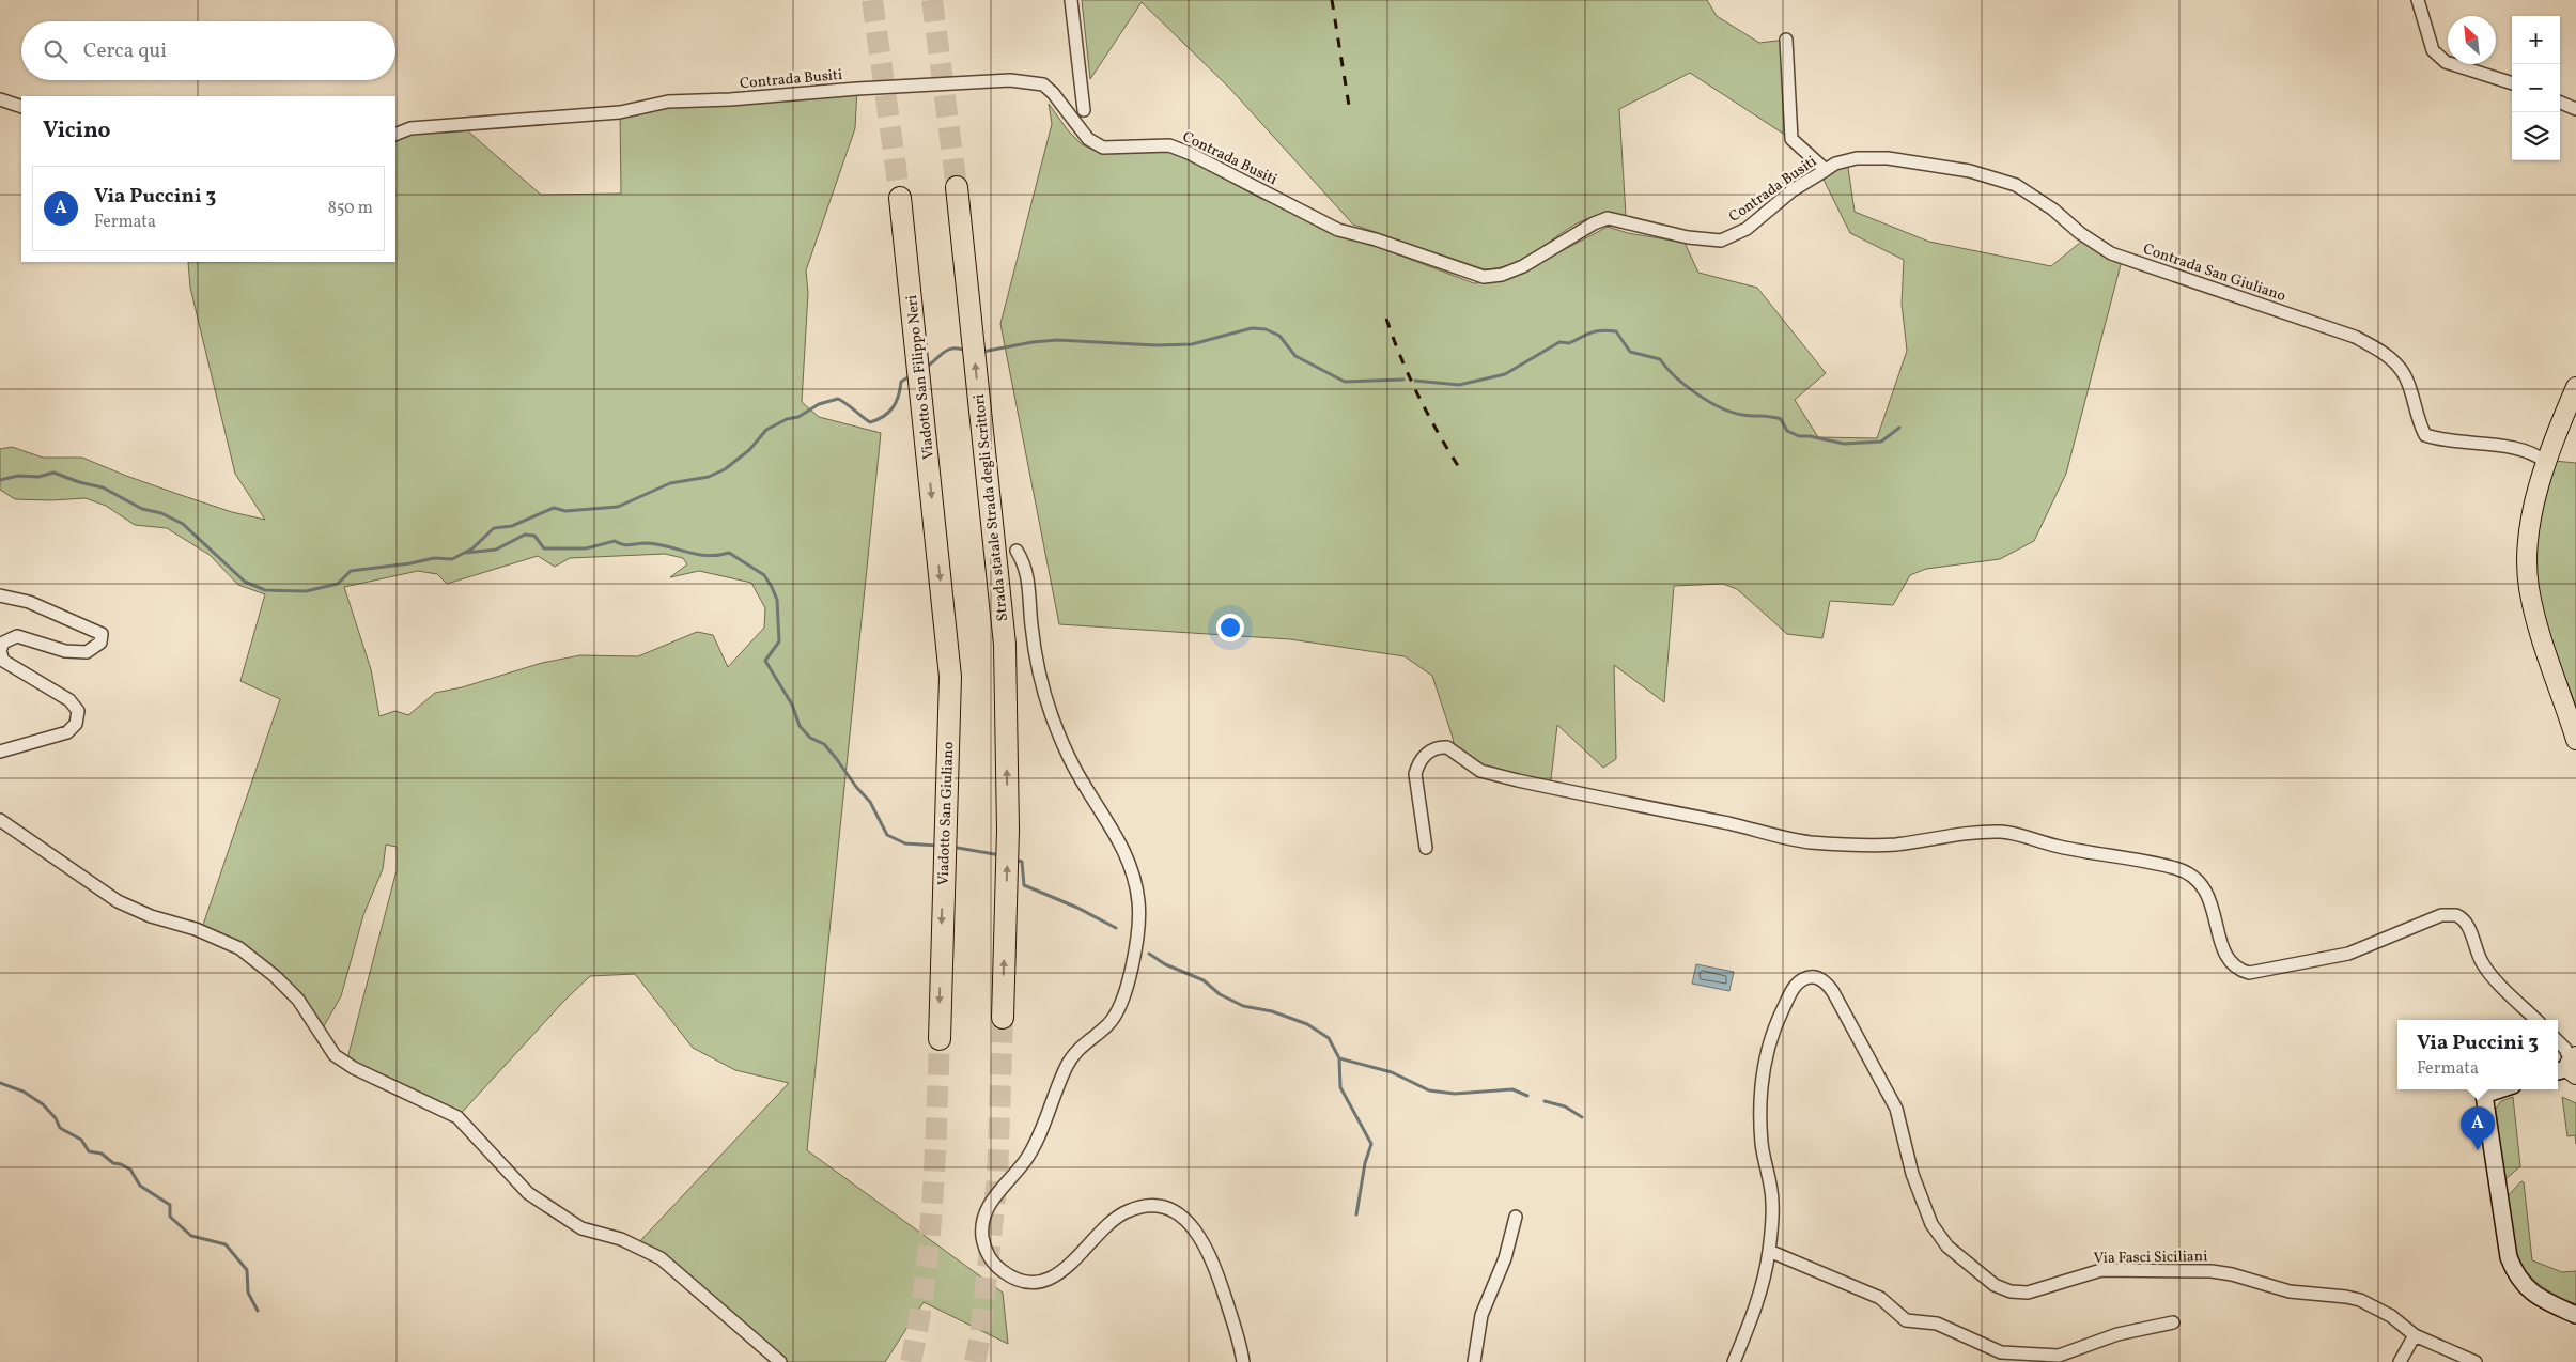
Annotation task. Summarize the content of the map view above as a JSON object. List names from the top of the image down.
{
  "streets": {
    "highway": ["Viadotto San Filippo Neri", "Strada statale Strada degli Scrittori", "Viadotto San Giuliano"],
    "street": ["Contrada Busiti", "Contrada San Giuliano", "Via Fasci Siciliani"]
  },
  "crossings": [
    ["Contrada Busiti", "Contrada San Giuliano"],
    ["Viadotto San Filippo Neri", "Viadotto San Giuliano"]
  ],
  "one_way": ["Viadotto San Filippo Neri", "Strada statale Strada degli Scrittori", "Viadotto San Giuliano"],
  "north": "top left",
  "page": {
    "map_buttons": ["+", "−"],
    "search": "Cerca qui",
    "heading": "Vicino",
    "list": [
      {
        "mark": "A",
        "name": "Via Puccini 3",
        "note": "Fermata",
        "value": "850 m"
      }
    ],
    "popup": ["Via Puccini 3", "Fermata"],
    "pins": "A"
  }
}
